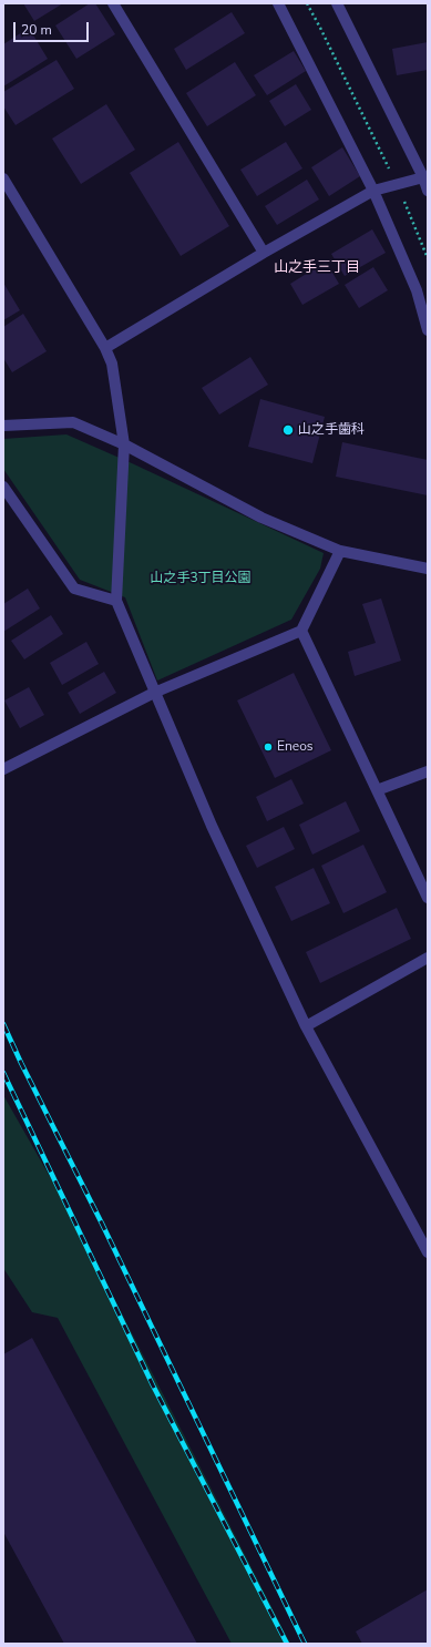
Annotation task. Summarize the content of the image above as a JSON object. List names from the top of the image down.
{
  "districts": ["山之手三丁目"],
  "parks": ["山之手3丁目公園"],
  "places": ["山之手歯科", "Eneos"],
  "scale_bar": "20 m"
}
